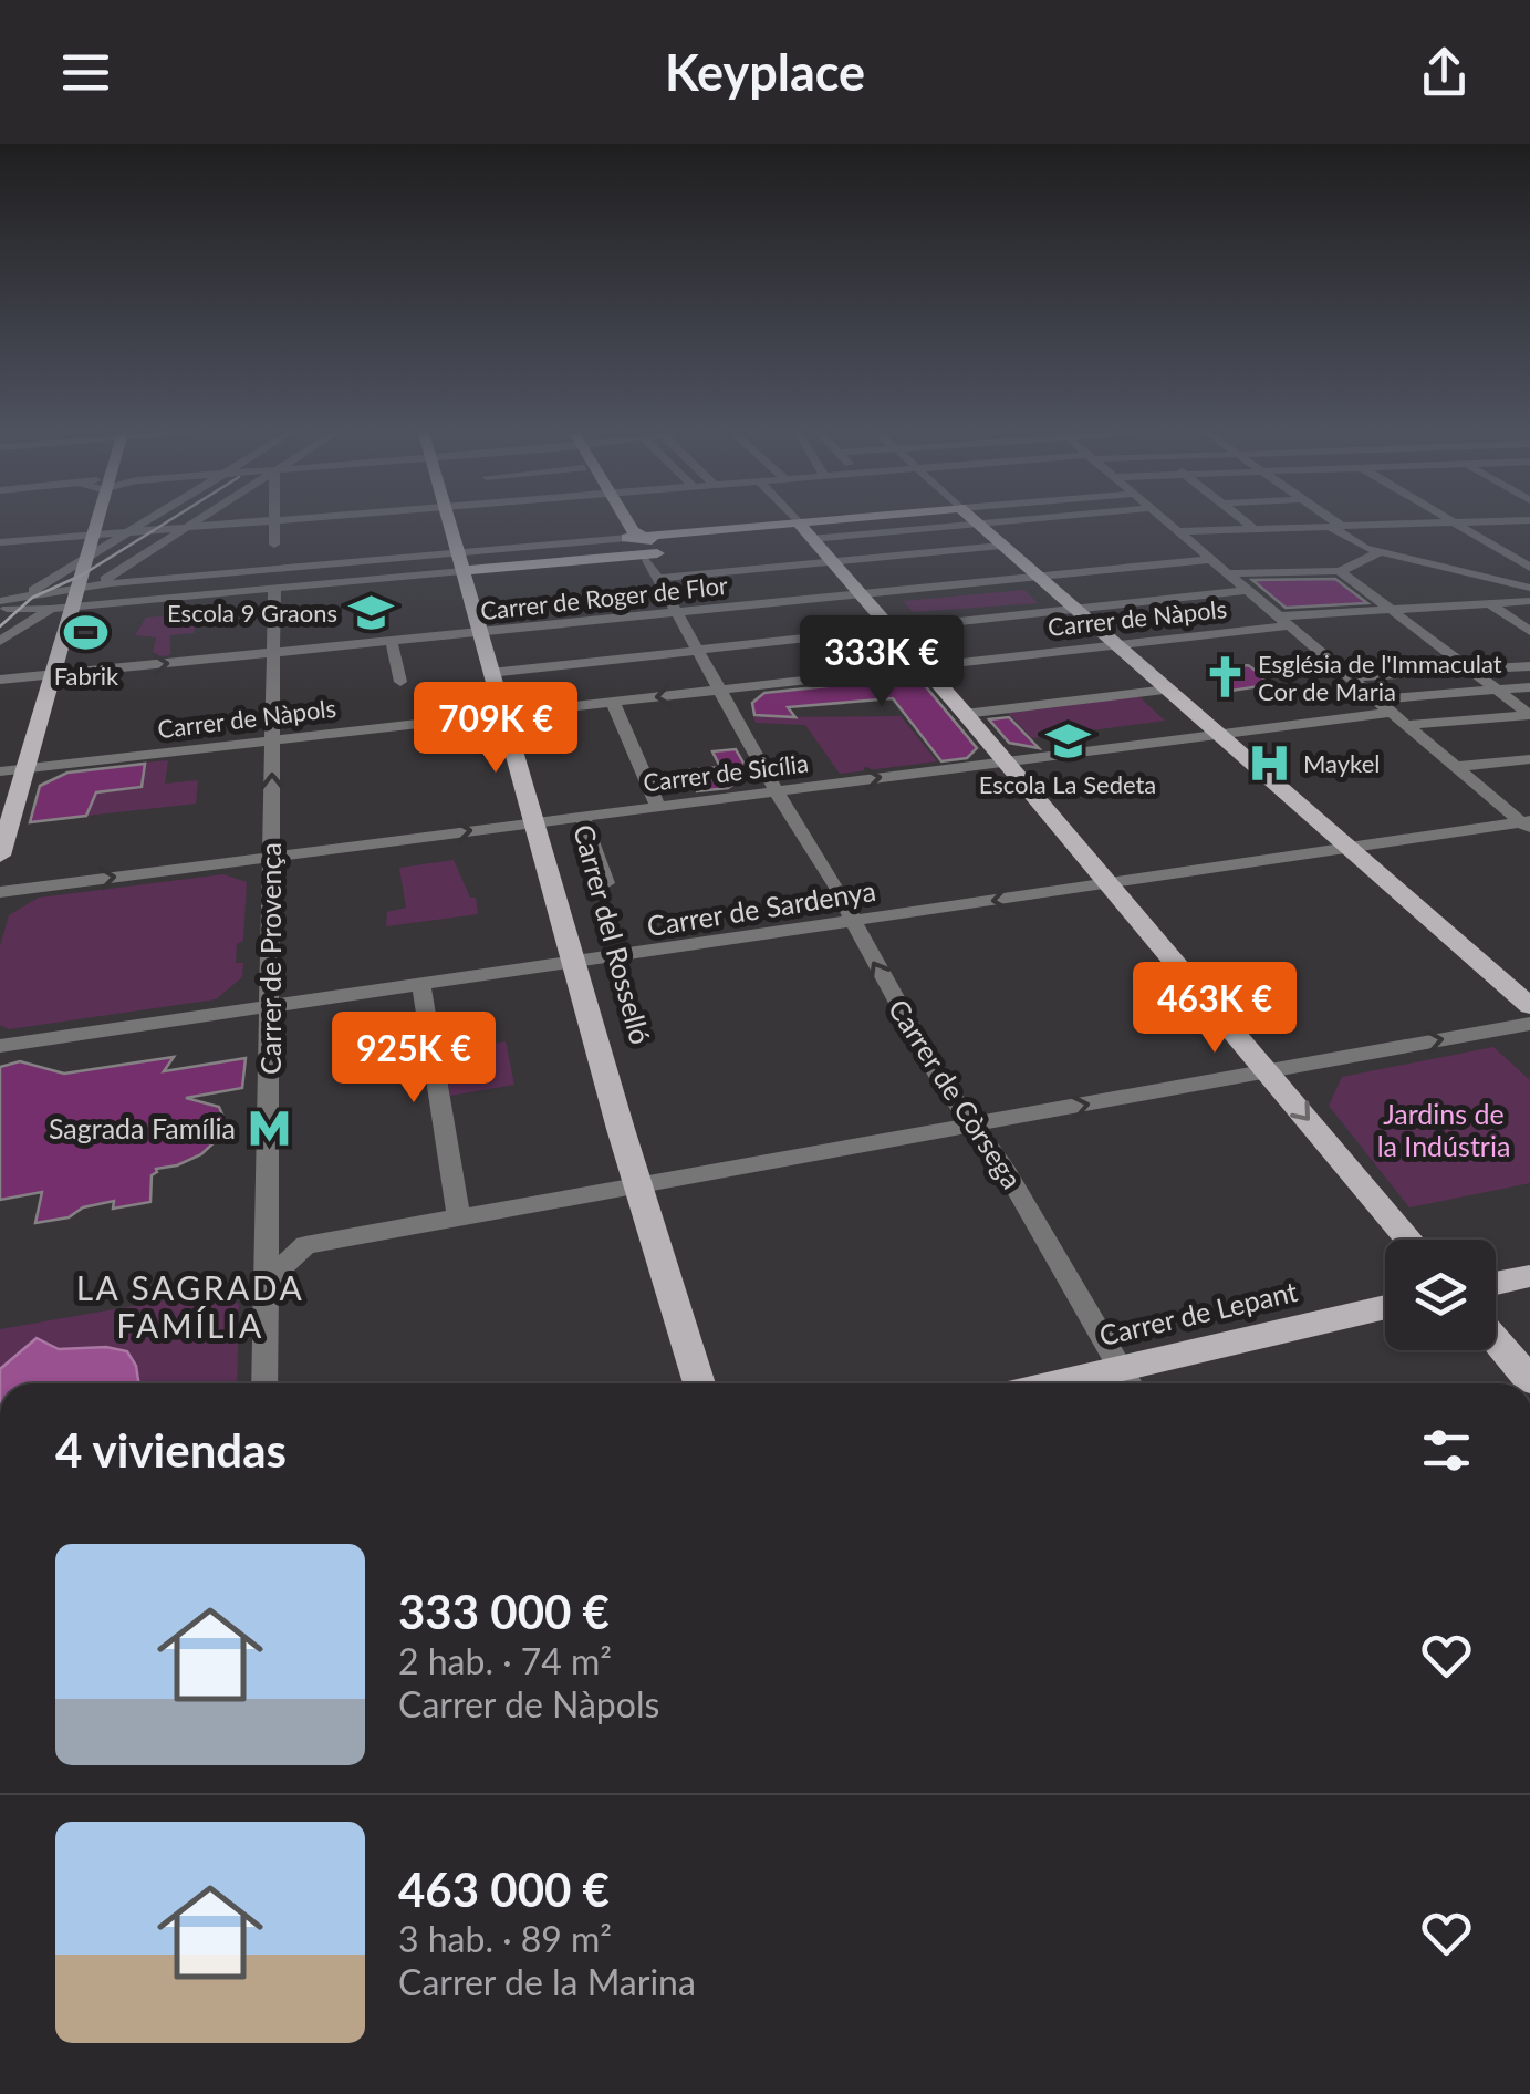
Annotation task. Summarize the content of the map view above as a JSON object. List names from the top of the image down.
{
  "streets": {
    "main road": ["Carrer del Rosselló", "Carrer de Lepant"],
    "street": [
      "Carrer de Roger de Flor",
      "Carrer de Nàpols",
      "Carrer de Sicília",
      "Carrer de Sardenya",
      "Carrer de Provença",
      "Carrer de Còrsega"
    ]
  },
  "crossings": [
    ["Carrer de Roger de Flor", "Carrer del Rosselló"],
    ["Carrer de Roger de Flor", "Carrer de Provença"],
    ["Carrer de Roger de Flor", "Carrer de Còrsega"],
    ["Carrer de Nàpols", "Carrer del Rosselló"],
    ["Carrer de Nàpols", "Carrer de Provença"],
    ["Carrer de Nàpols", "Carrer de Còrsega"],
    ["Carrer de Sicília", "Carrer del Rosselló"],
    ["Carrer de Sicília", "Carrer de Provença"],
    ["Carrer de Sicília", "Carrer de Còrsega"],
    ["Carrer de Sardenya", "Carrer del Rosselló"],
    ["Carrer de Sardenya", "Carrer de Provença"],
    ["Carrer de Sardenya", "Carrer de Còrsega"],
    ["Carrer de Còrsega", "Carrer de Lepant"]
  ],
  "districts": ["LA SAGRADA FAMÍLIA"],
  "parks": ["Jardins de la Indústria"],
  "places": {
    "school or university": ["Escola 9 Graons", "Escola La Sedeta"],
    "sports": ["Fabrik"],
    "church": ["Església de l'Immaculat Cor de Maria"],
    "hospital": ["Maykel"],
    "metro station": ["Sagrada Família"]
  },
  "page": {
    "header": "Keyplace",
    "price": [
      "333K €",
      "709K €",
      "463K €",
      "925K €"
    ],
    "heading": "4 viviendas",
    "list": [
      {
        "name": "333 000 €",
        "note": "2 hab. · 74 m² · Carrer de Nàpols"
      },
      {
        "name": "463 000 €",
        "note": "3 hab. · 89 m² · Carrer de la Marina"
      }
    ]
  }
}
